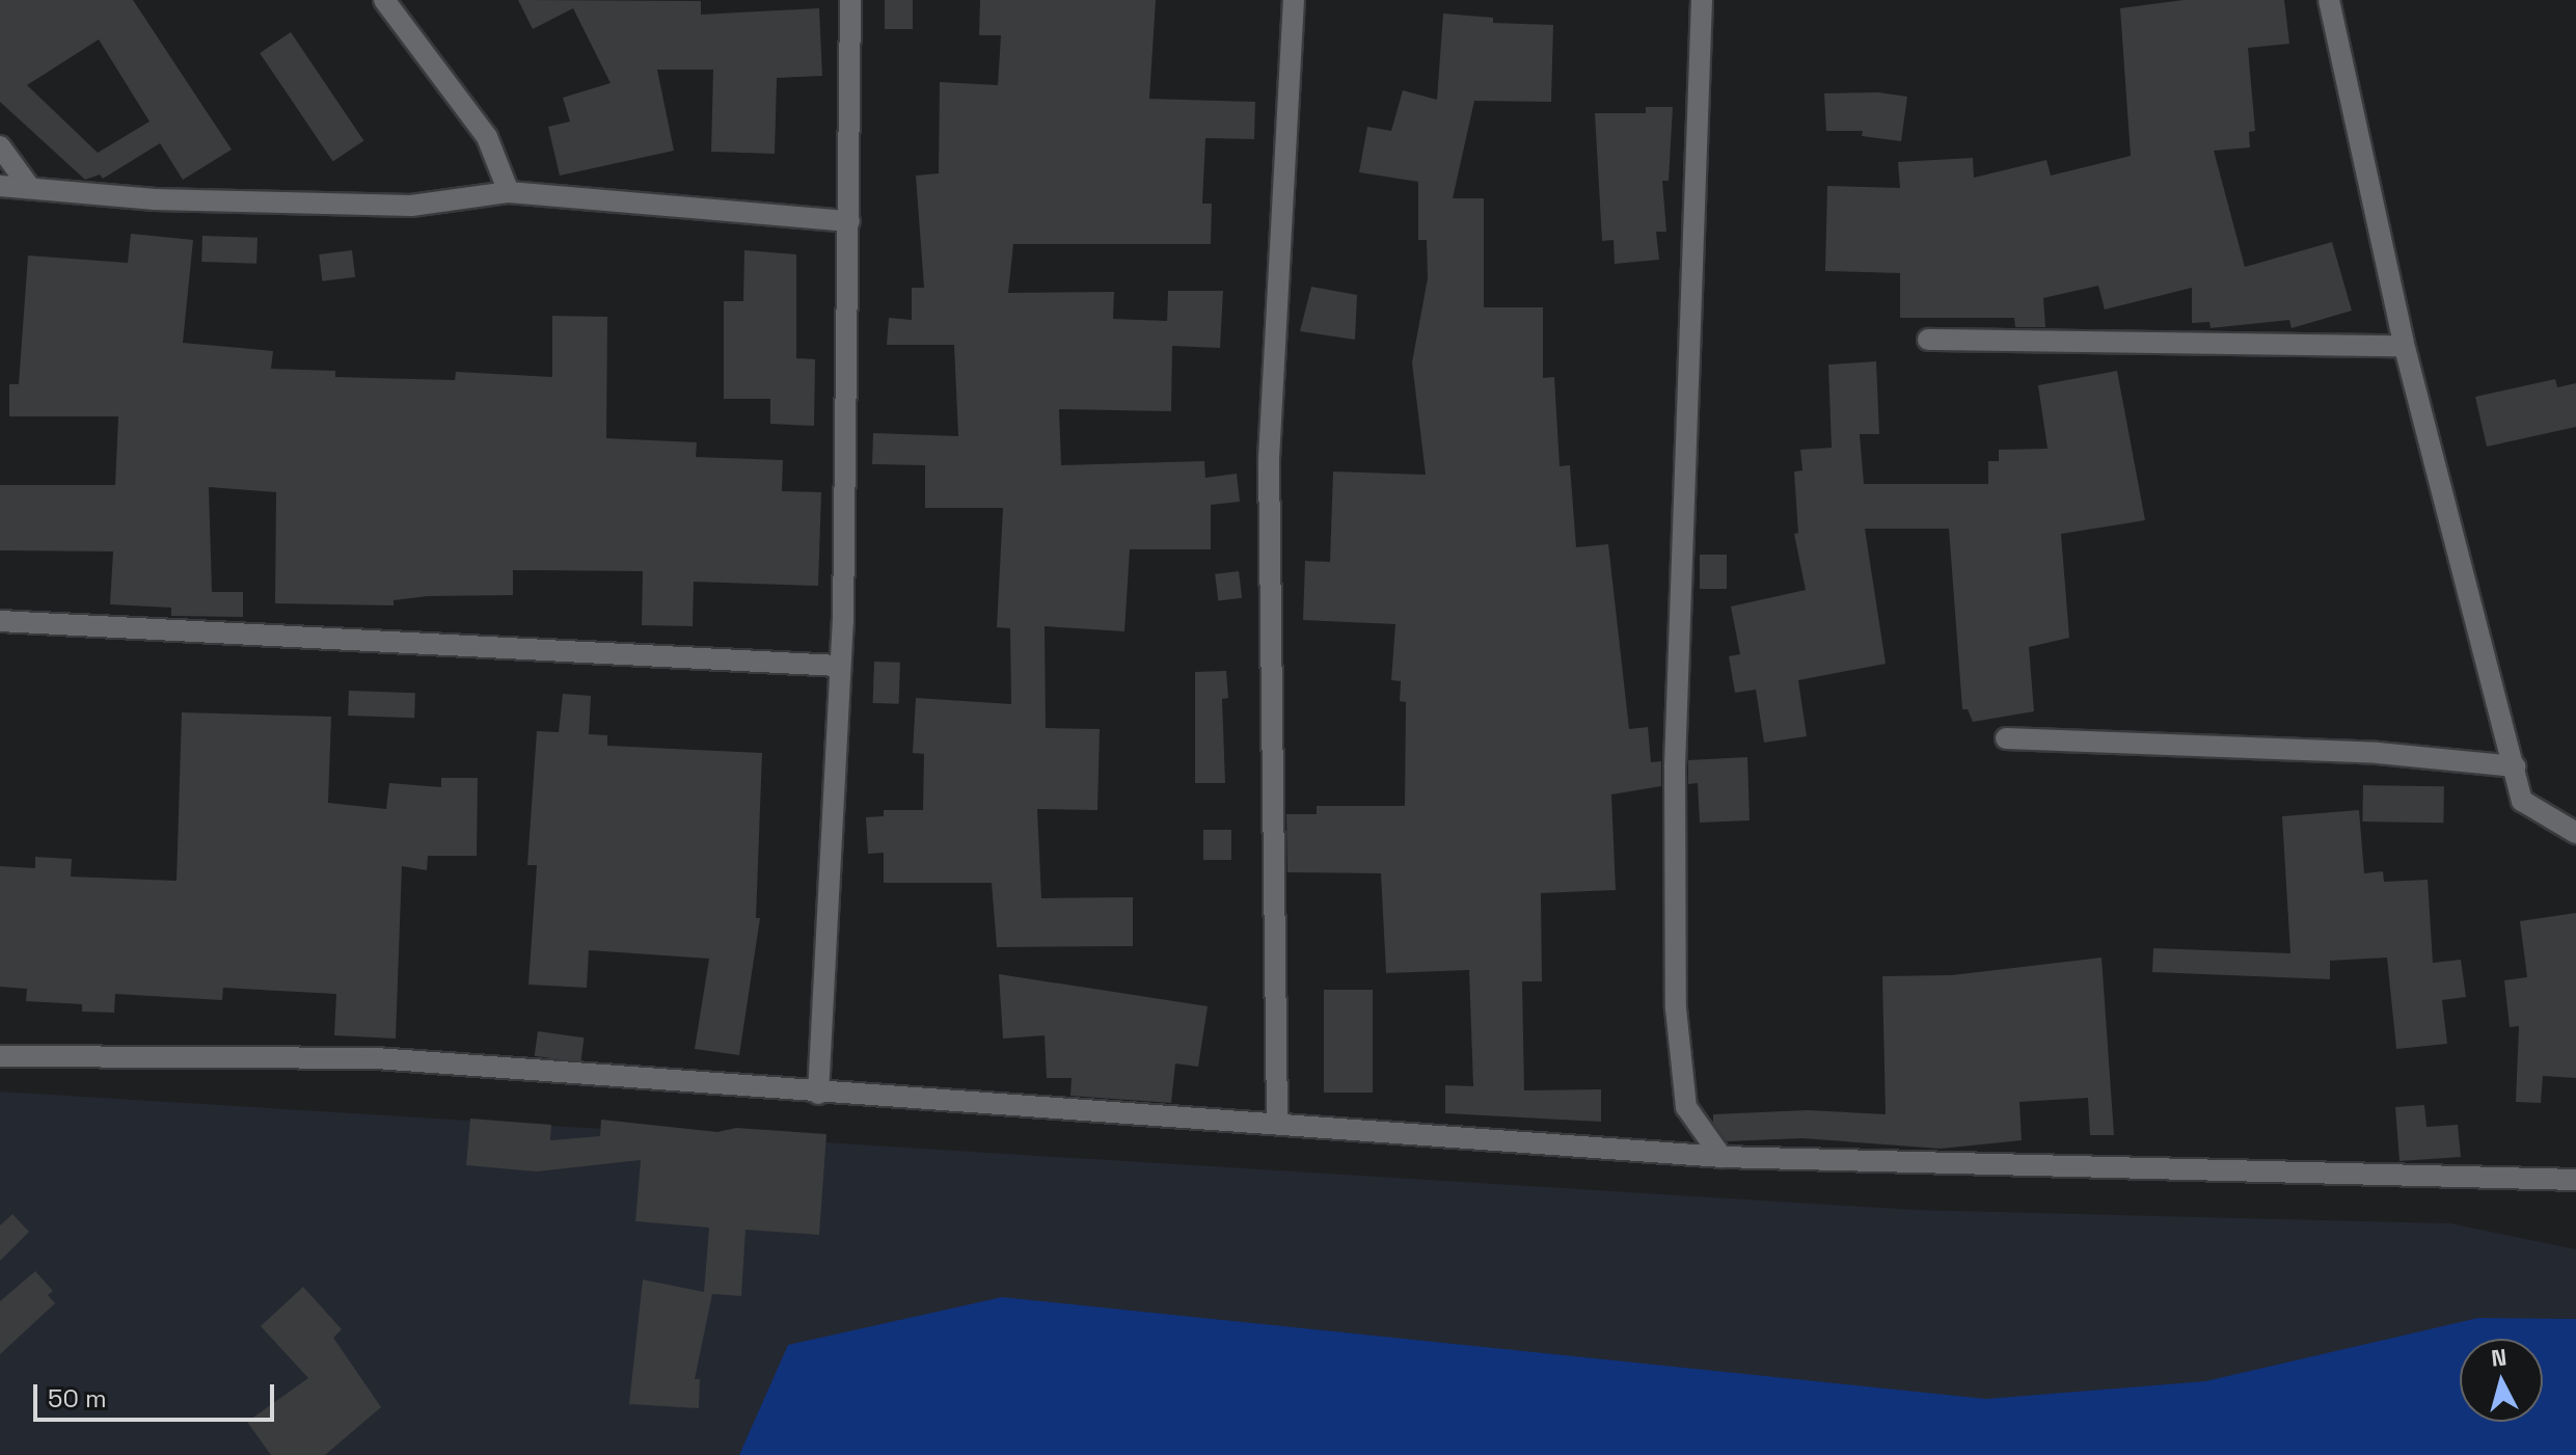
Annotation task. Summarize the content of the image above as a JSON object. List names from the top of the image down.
{
  "scale_bar": "50 m",
  "north": "top"
}
